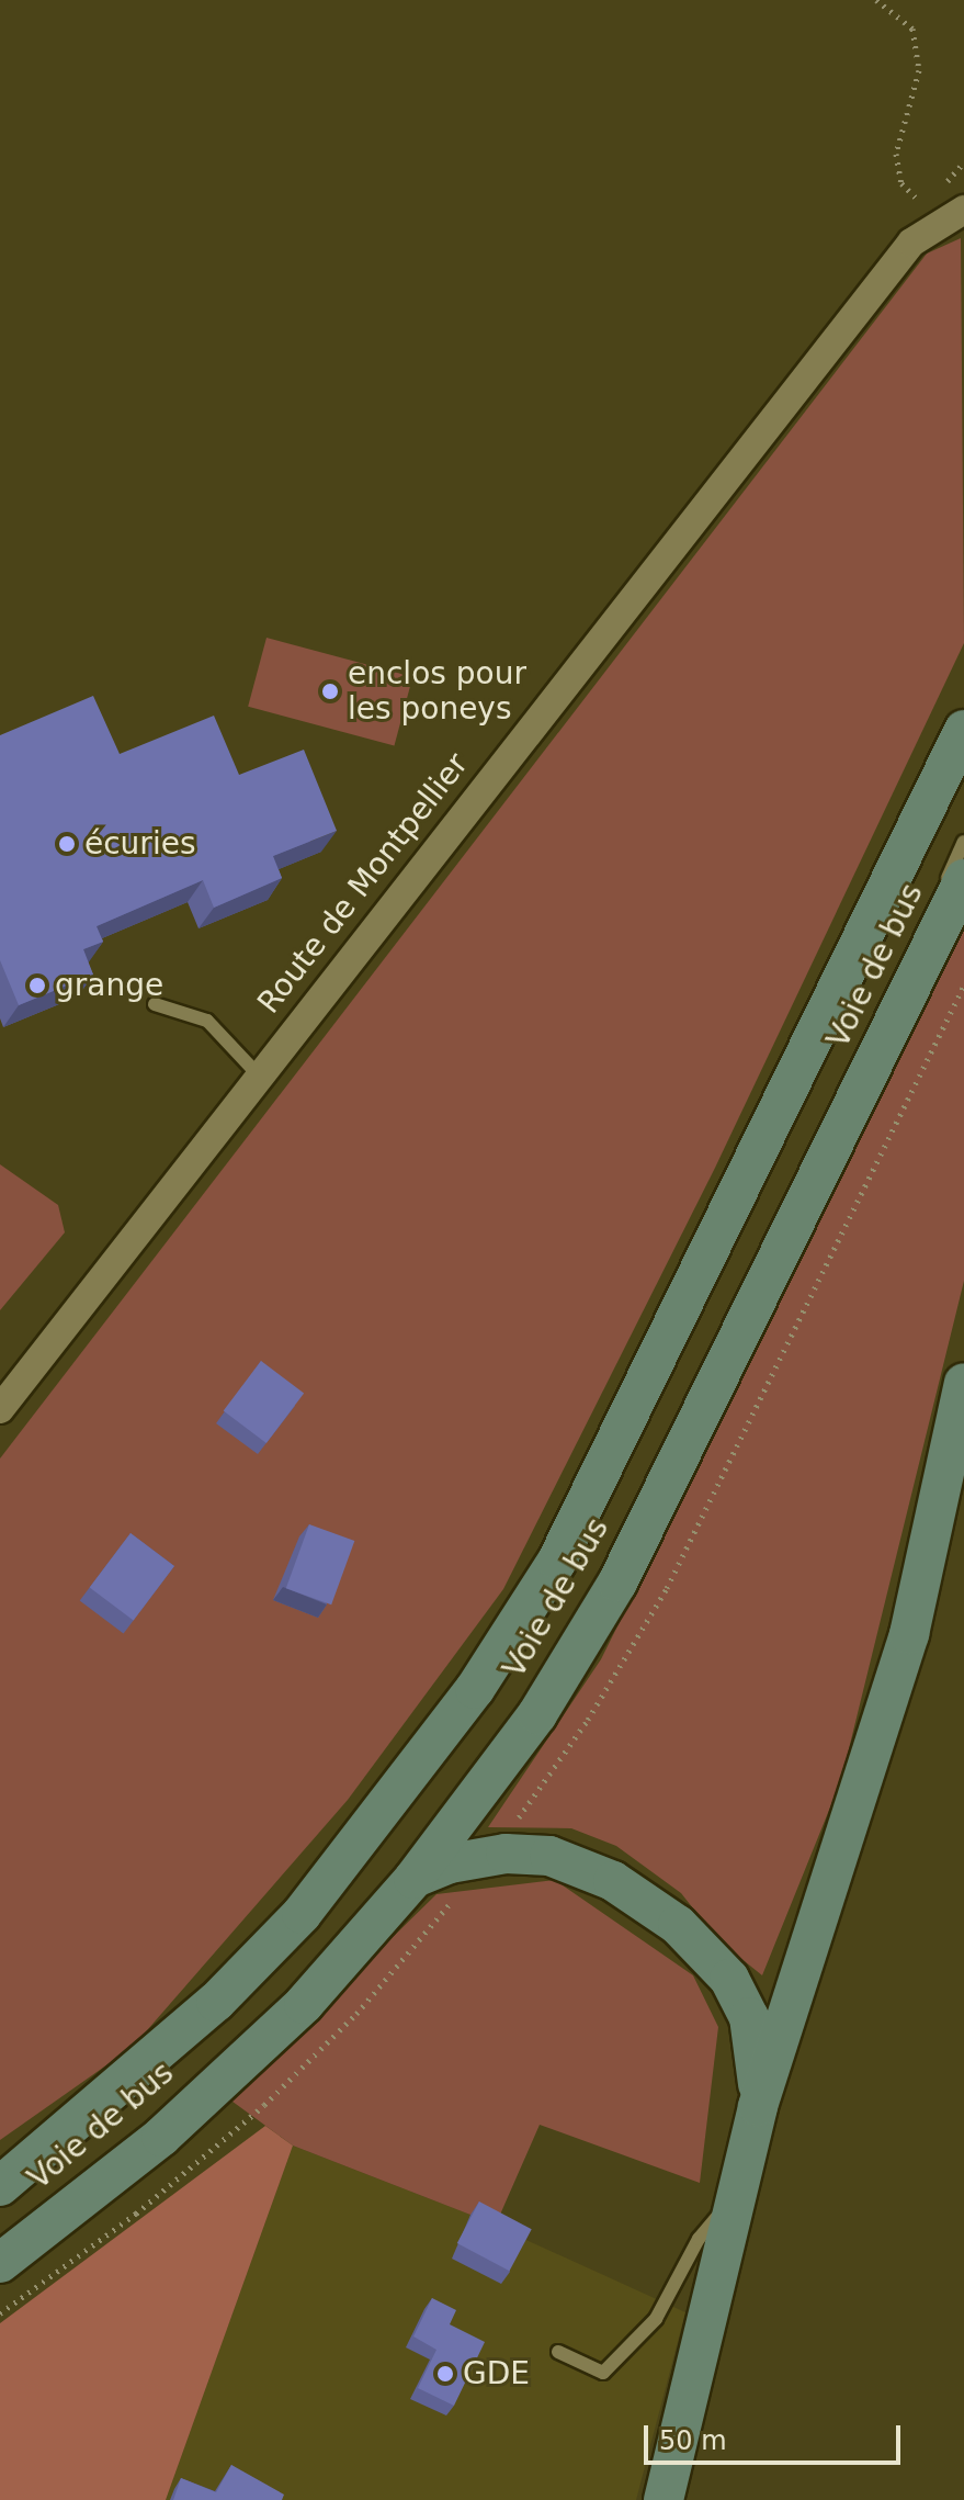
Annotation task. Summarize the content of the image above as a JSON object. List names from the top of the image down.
{
  "streets": {
    "street": ["Route de Montpellier"],
    "lane": ["Voie de bus"]
  },
  "places": [
    "enclos pour les poneys",
    "écuries",
    "grange",
    "GDE"
  ],
  "scale_bar": "50 m"
}
